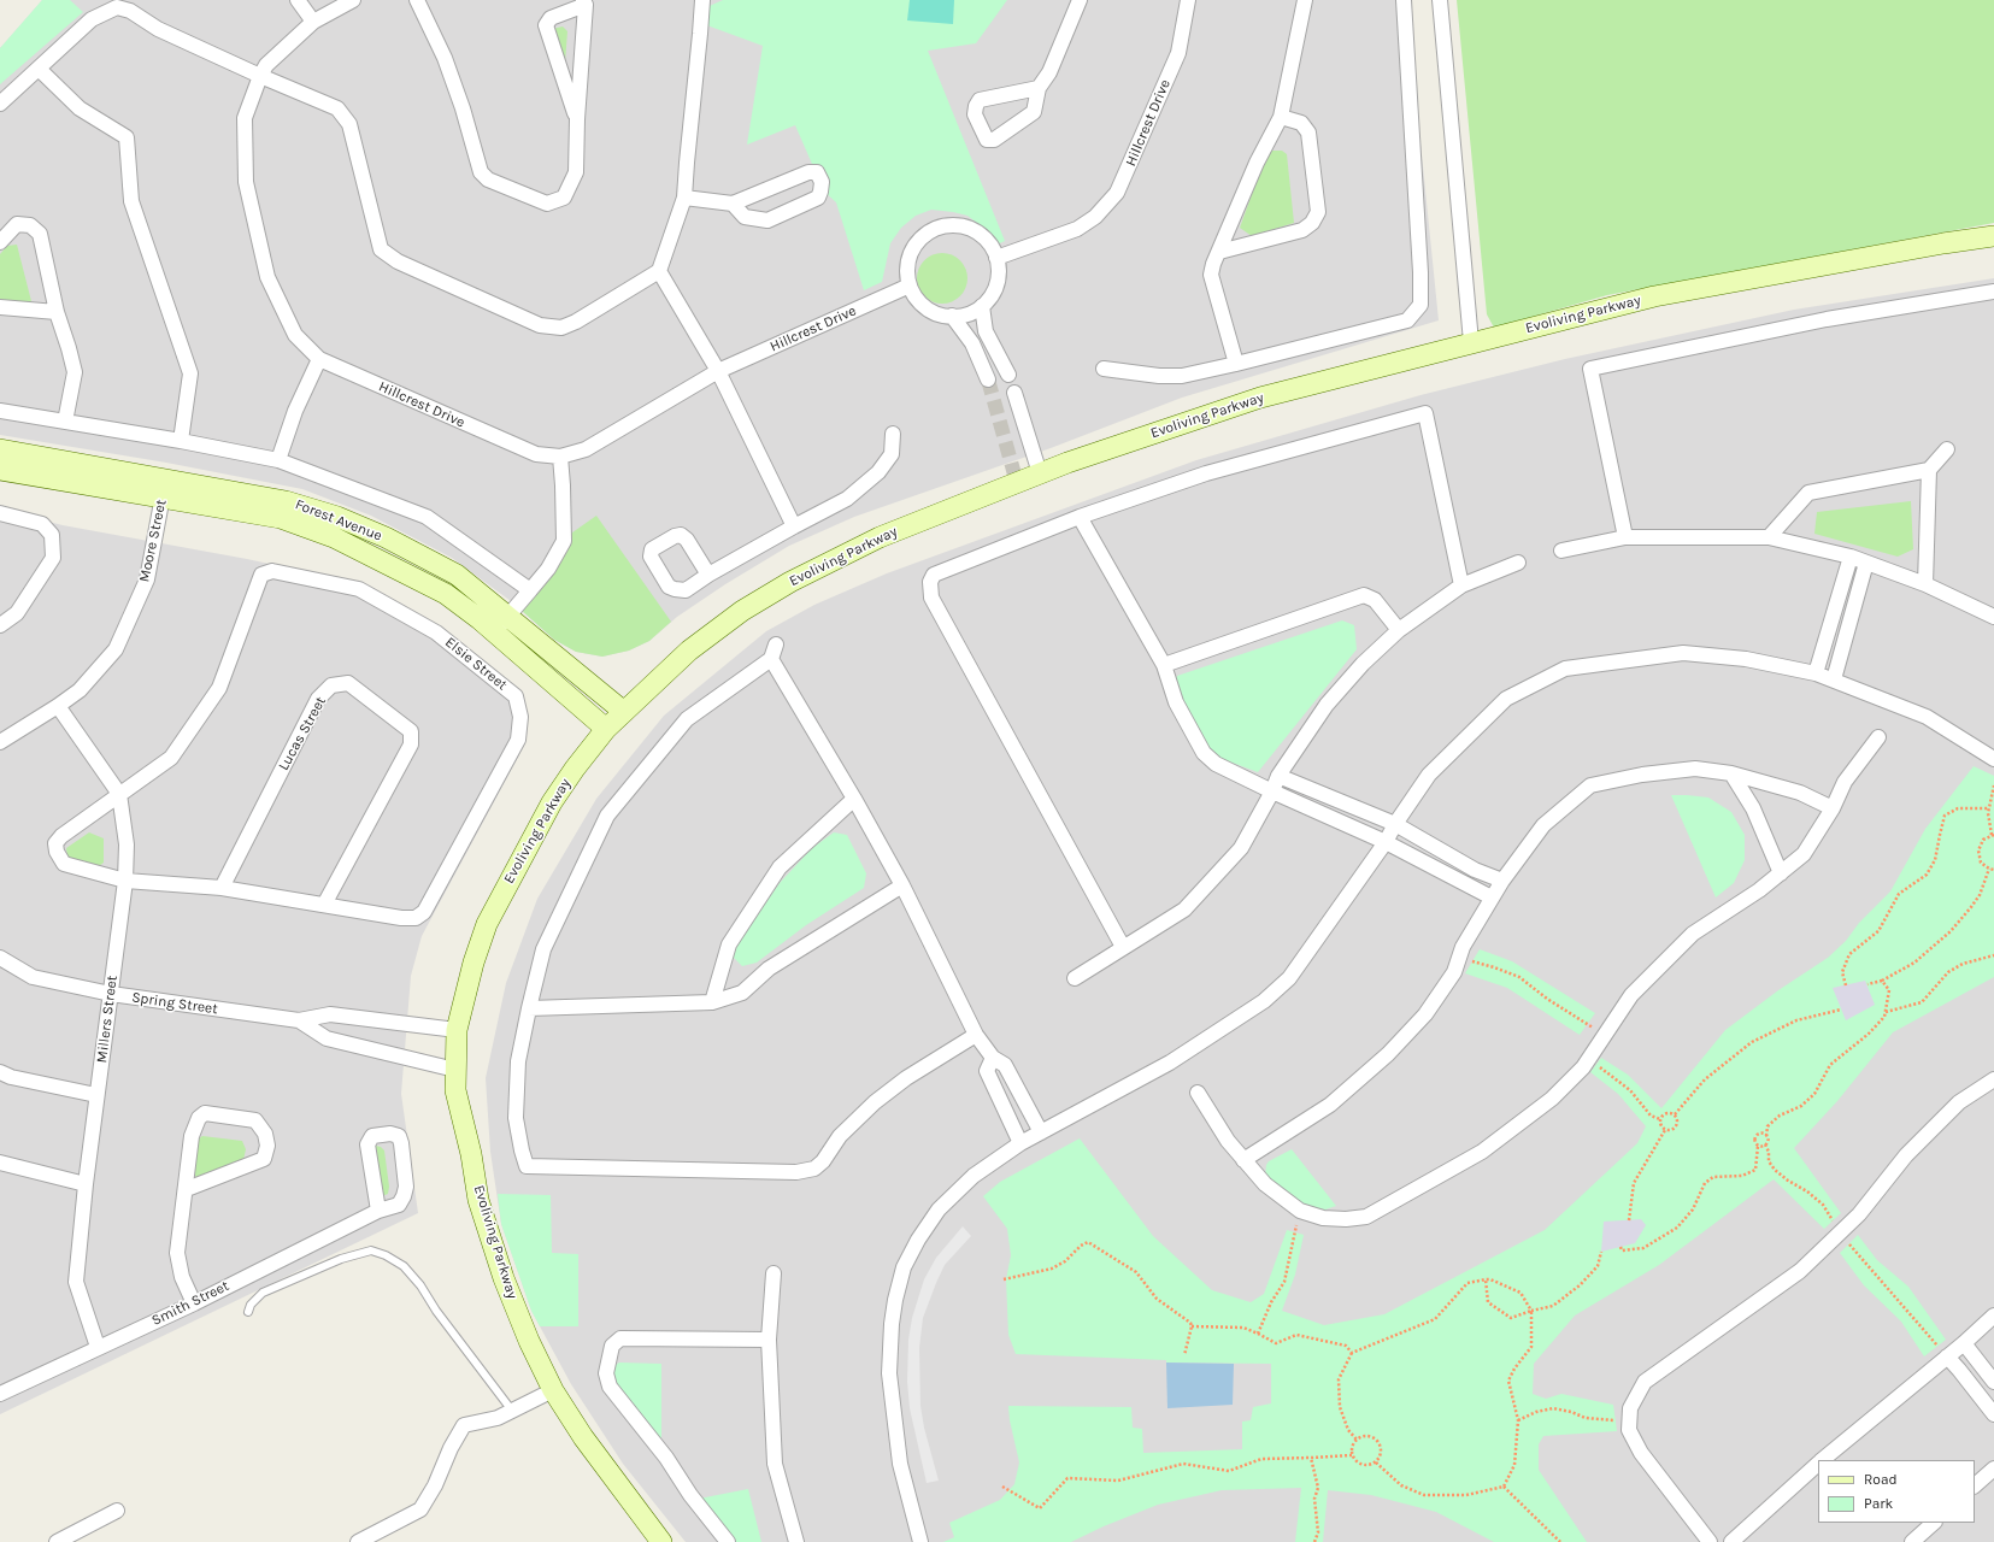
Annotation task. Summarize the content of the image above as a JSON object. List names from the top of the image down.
{
  "streets": {
    "street": [
      "Hillcrest Drive",
      "Evoliving Parkway",
      "Forest Avenue",
      "Moore Street",
      "Elsie Street",
      "Lucas Street",
      "Spring Street",
      "Millers Street",
      "Smith Street"
    ]
  },
  "crossings": [
    ["Evoliving Parkway", "Forest Avenue"],
    ["Evoliving Parkway", "Spring Street"],
    ["Forest Avenue", "Moore Street"],
    ["Moore Street", "Millers Street"],
    ["Elsie Street", "Lucas Street"],
    ["Elsie Street", "Millers Street"],
    ["Spring Street", "Millers Street"],
    ["Millers Street", "Smith Street"]
  ],
  "legend": ["Road", "Park"]
}
